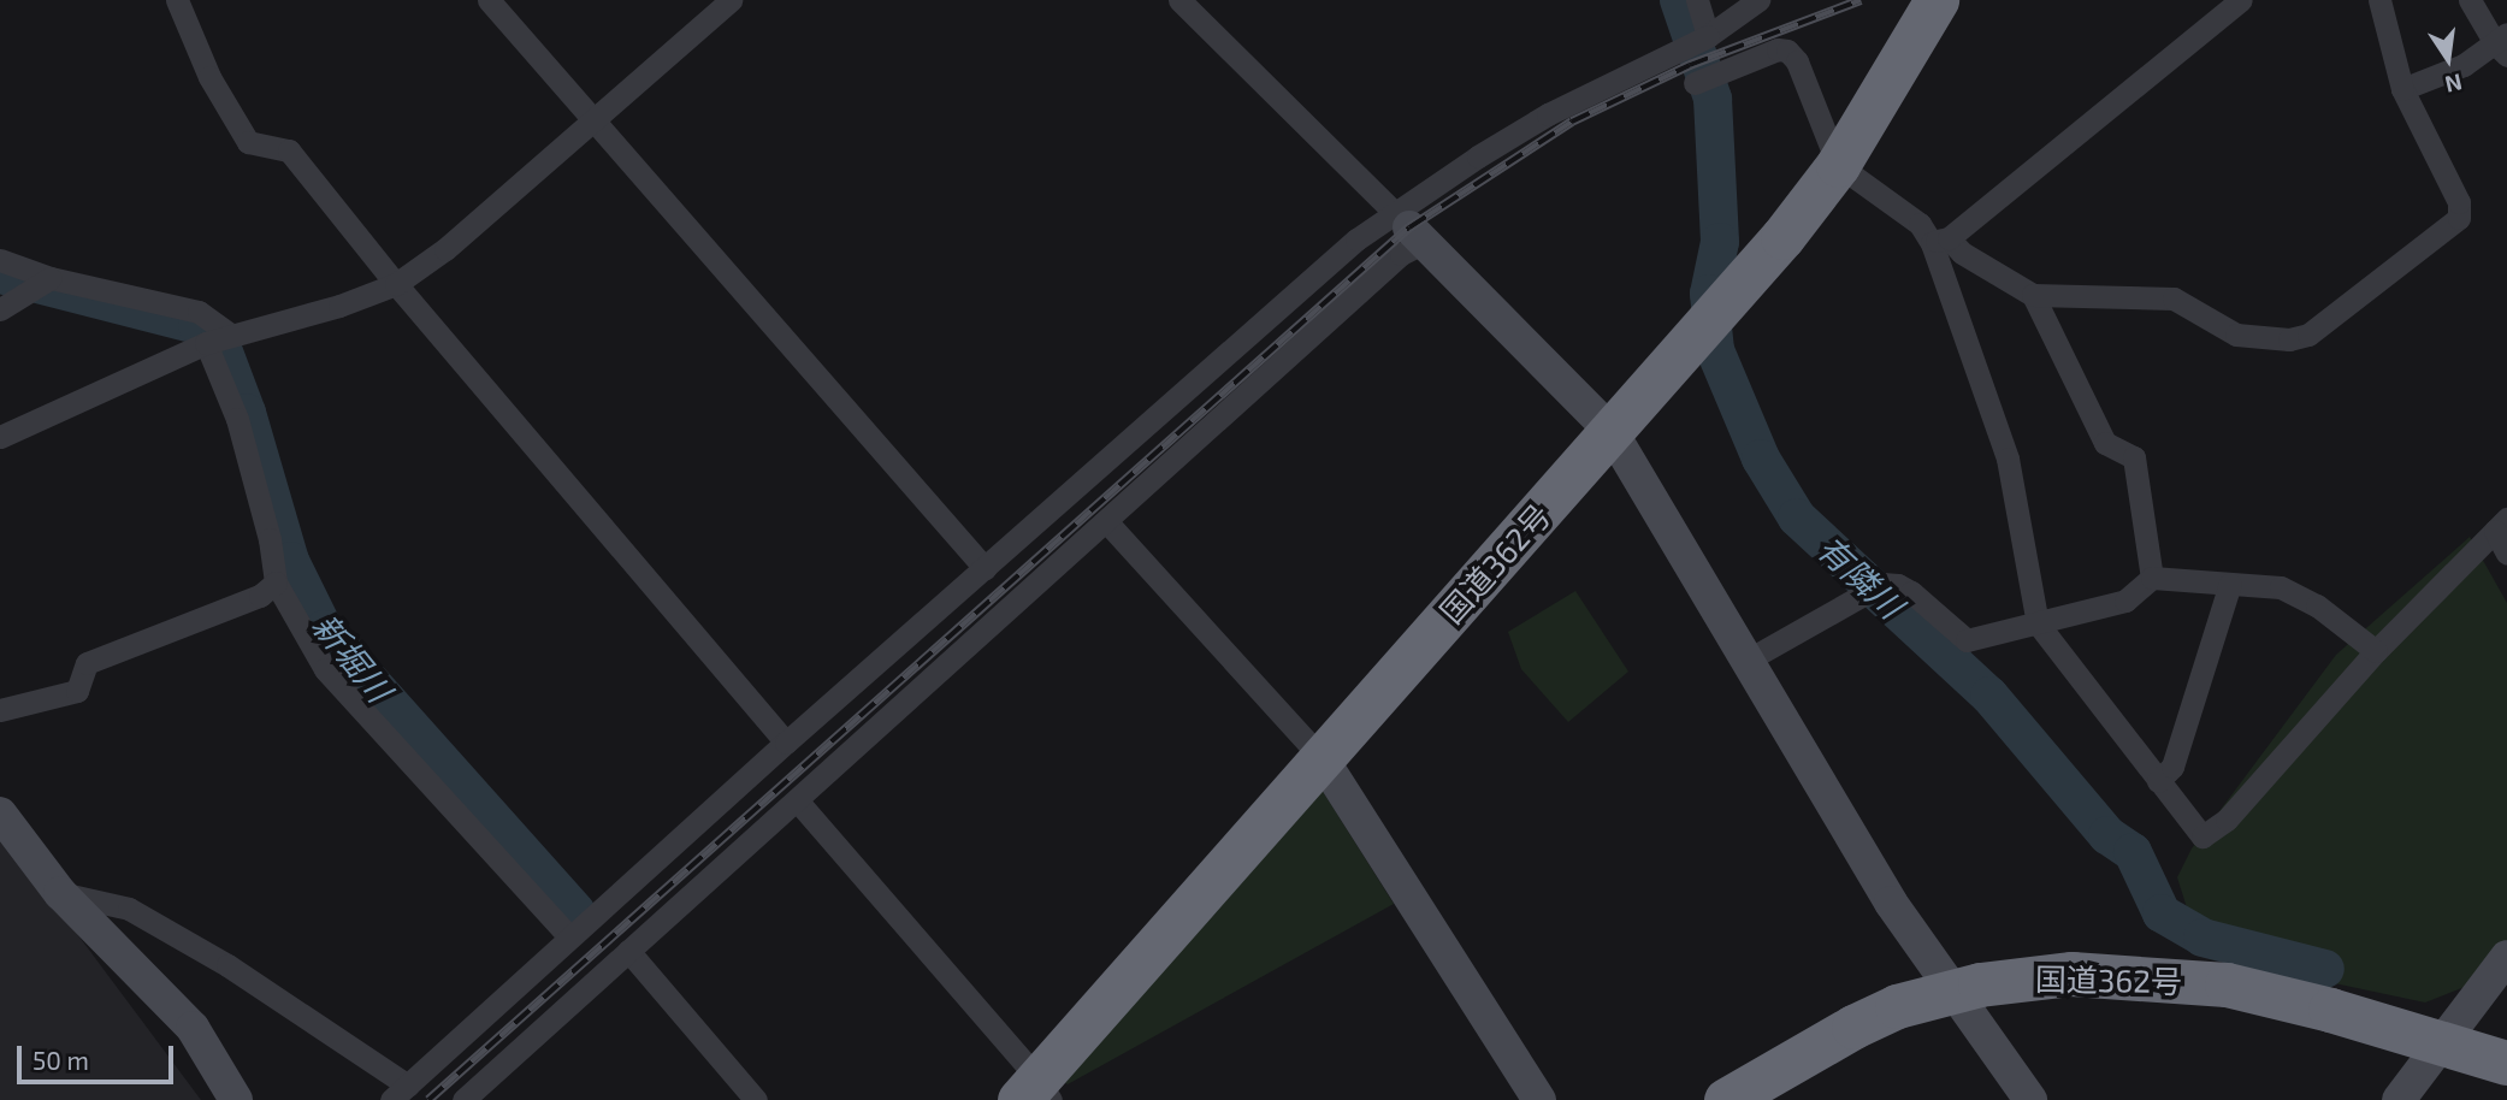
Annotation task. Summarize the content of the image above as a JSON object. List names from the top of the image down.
{
  "streets": {
    "highway": ["国道362号"]
  },
  "water": ["有隣川", "新堀川"],
  "scale_bar": "50 m",
  "north": "bottom"
}
